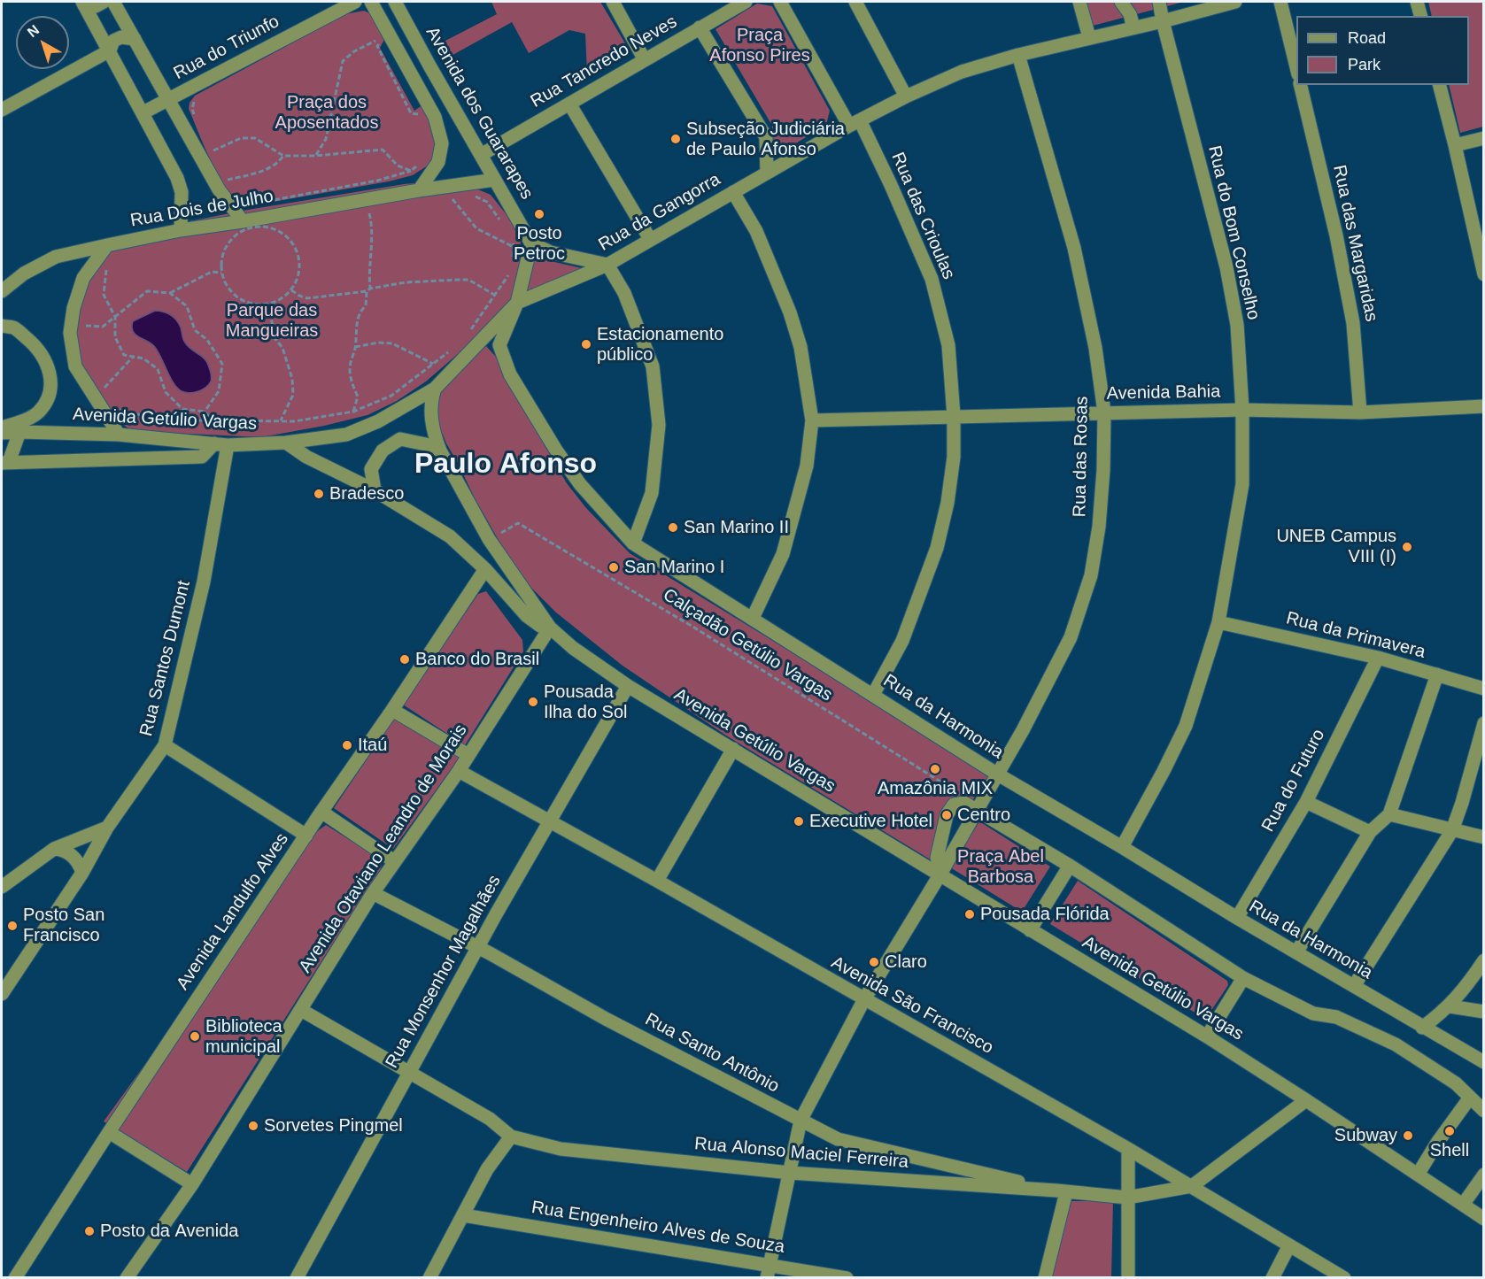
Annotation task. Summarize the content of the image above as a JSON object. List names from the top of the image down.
{
  "streets": {
    "street": [
      "Rua do Triunfo",
      "Rua Tancredo Neves",
      "Avenida dos Guararapes",
      "Rua Dois de Julho",
      "Rua da Gangorra",
      "Rua das Crioulas",
      "Rua do Bom Conselho",
      "Rua das Margaridas",
      "Avenida Bahia",
      "Avenida Getúlio Vargas",
      "Rua das Rosas",
      "Rua da Primavera",
      "Rua Santos Dumont",
      "Rua da Harmonia",
      "Rua do Futuro",
      "Avenida Otaviano Leandro de Morais",
      "Avenida Landulfo Alves",
      "Rua Monsenhor Magalhães",
      "Avenida São Francisco",
      "Rua Santo Antônio",
      "Rua Alonso Maciel Ferreira",
      "Rua Engenheiro Alves de Souza"
    ],
    "path": ["Calçadão Getúlio Vargas"]
  },
  "crossings": [
    ["Rua Tancredo Neves", "Avenida dos Guararapes"],
    ["Avenida dos Guararapes", "Rua Dois de Julho"],
    ["Rua da Gangorra", "Rua das Crioulas"],
    ["Rua da Gangorra", "Rua do Bom Conselho"],
    ["Rua da Gangorra", "Avenida Getúlio Vargas"],
    ["Rua da Gangorra", "Rua das Rosas"],
    ["Rua da Gangorra", "Rua da Harmonia"],
    ["Rua das Crioulas", "Avenida Bahia"],
    ["Rua das Crioulas", "Rua da Harmonia"],
    ["Rua do Bom Conselho", "Avenida Bahia"],
    ["Rua do Bom Conselho", "Rua da Primavera"],
    ["Rua do Bom Conselho", "Rua da Harmonia"],
    ["Rua das Margaridas", "Avenida Bahia"],
    ["Avenida Bahia", "Rua das Rosas"],
    ["Avenida Getúlio Vargas", "Rua das Rosas"],
    ["Avenida Getúlio Vargas", "Calçadão Getúlio Vargas"],
    ["Avenida Getúlio Vargas", "Rua Santos Dumont"],
    ["Avenida Getúlio Vargas", "Avenida Otaviano Leandro de Morais"],
    ["Avenida Getúlio Vargas", "Avenida Landulfo Alves"],
    ["Avenida Getúlio Vargas", "Rua Monsenhor Magalhães"],
    ["Avenida Getúlio Vargas", "Rua Alonso Maciel Ferreira"],
    ["Rua das Rosas", "Rua da Harmonia"],
    ["Rua das Rosas", "Avenida São Francisco"],
    ["Rua das Rosas", "Rua Santo Antônio"],
    ["Rua das Rosas", "Rua Alonso Maciel Ferreira"],
    ["Rua das Rosas", "Rua Engenheiro Alves de Souza"],
    ["Rua da Primavera", "Rua do Futuro"],
    ["Rua da Harmonia", "Rua do Futuro"],
    ["Avenida Otaviano Leandro de Morais", "Avenida São Francisco"],
    ["Avenida Otaviano Leandro de Morais", "Rua Santo Antônio"],
    ["Avenida Otaviano Leandro de Morais", "Rua Alonso Maciel Ferreira"],
    ["Rua Monsenhor Magalhães", "Avenida São Francisco"],
    ["Rua Monsenhor Magalhães", "Rua Santo Antônio"],
    ["Rua Monsenhor Magalhães", "Rua Alonso Maciel Ferreira"],
    ["Avenida São Francisco", "Rua Alonso Maciel Ferreira"],
    ["Rua Santo Antônio", "Rua Alonso Maciel Ferreira"]
  ],
  "districts": ["Paulo Afonso"],
  "parks": [
    "Praça Afonso Pires",
    "Praça dos Aposentados",
    "Parque das Mangueiras",
    "Praça Abel Barbosa"
  ],
  "places": [
    "Subseção Judiciária de Paulo Afonso",
    "Posto Petroc",
    "Estacionamento público",
    "Bradesco",
    "San Marino II",
    "UNEB Campus VIII (I)",
    "San Marino I",
    "Banco do Brasil",
    "Pousada Ilha do Sol",
    "Itaú",
    "Amazônia MIX",
    "Centro",
    "Executive Hotel",
    "Pousada Flórida",
    "Posto San Francisco",
    "Claro",
    "Biblioteca municipal",
    "Sorvetes Pingmel",
    "Shell",
    "Subway",
    "Posto da Avenida"
  ],
  "legend": ["Road", "Park"],
  "north": "top left"
}
